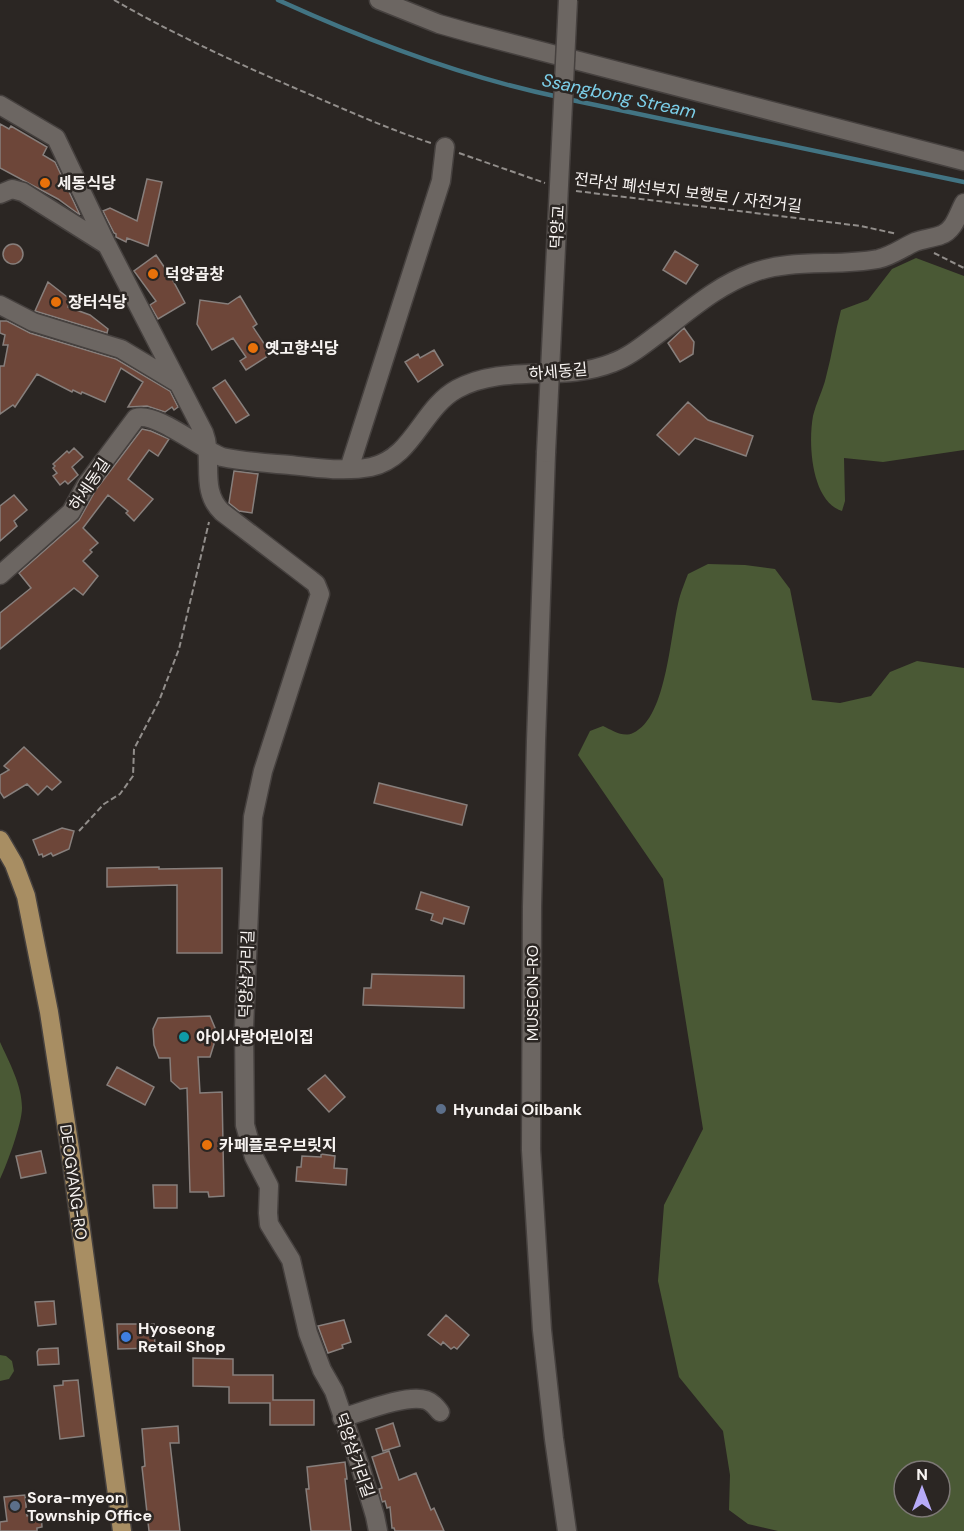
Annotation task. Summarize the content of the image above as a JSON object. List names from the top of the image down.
{
  "streets": {
    "main road": ["DEOGYANG-RO"],
    "street": [
      "덕양교",
      "하세동길",
      "덕양삼거리길",
      "MUSEON-RO"
    ],
    "path": ["전라선 폐선부지 보행로 / 자전거길"]
  },
  "crossings": [
    ["전라선 폐선부지 보행로 / 자전거길", "하세동길"],
    ["덕양교", "MUSEON-RO"]
  ],
  "water": ["Ssangbong Stream"],
  "places": [
    "세동식당",
    "덕양곱창",
    "장터식당",
    "옛고향식당",
    "아이사랑어린이집",
    "Hyundai Oilbank",
    "카페플로우브릿지",
    "Hyoseong Retail Shop",
    "Sora-myeon Township Office"
  ],
  "north": "top"
}
